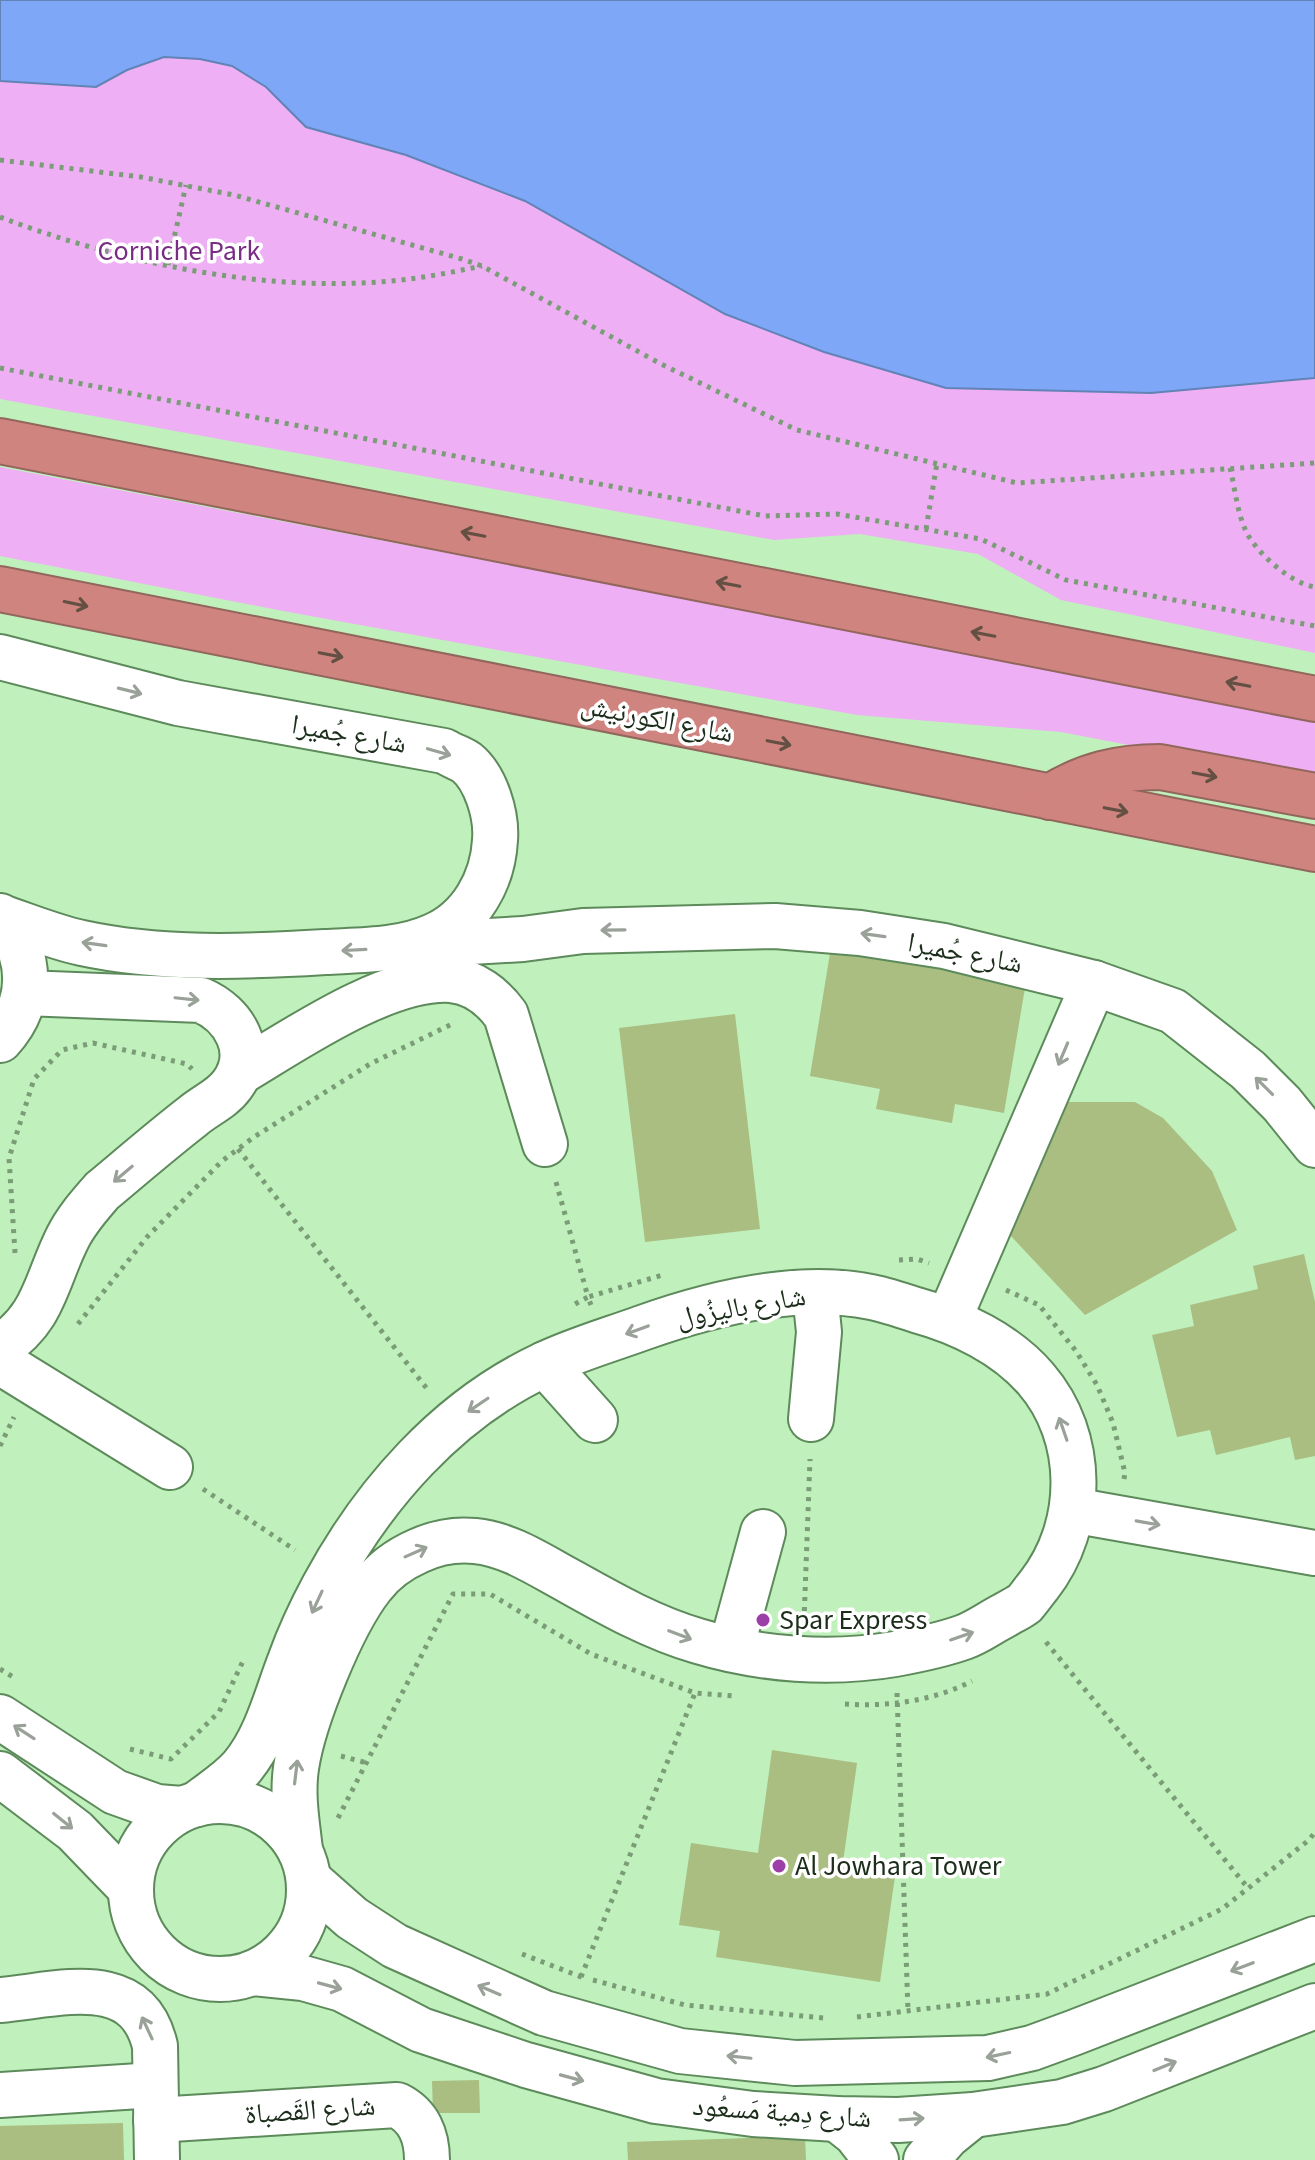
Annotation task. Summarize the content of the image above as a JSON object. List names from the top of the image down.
{
  "streets": {
    "highway": ["شارع الكورنيش"],
    "street": [
      "شارع جُميرا",
      "شارع باليزُول",
      "شارع القَصباة",
      "شارع دِمية مَسعُود"
    ]
  },
  "crossings": [
    ["شارع باليزُول", "شارع دِمية مَسعُود"]
  ],
  "parks": ["Corniche Park"],
  "places": ["Spar Express", "Al Jowhara Tower"]
}
